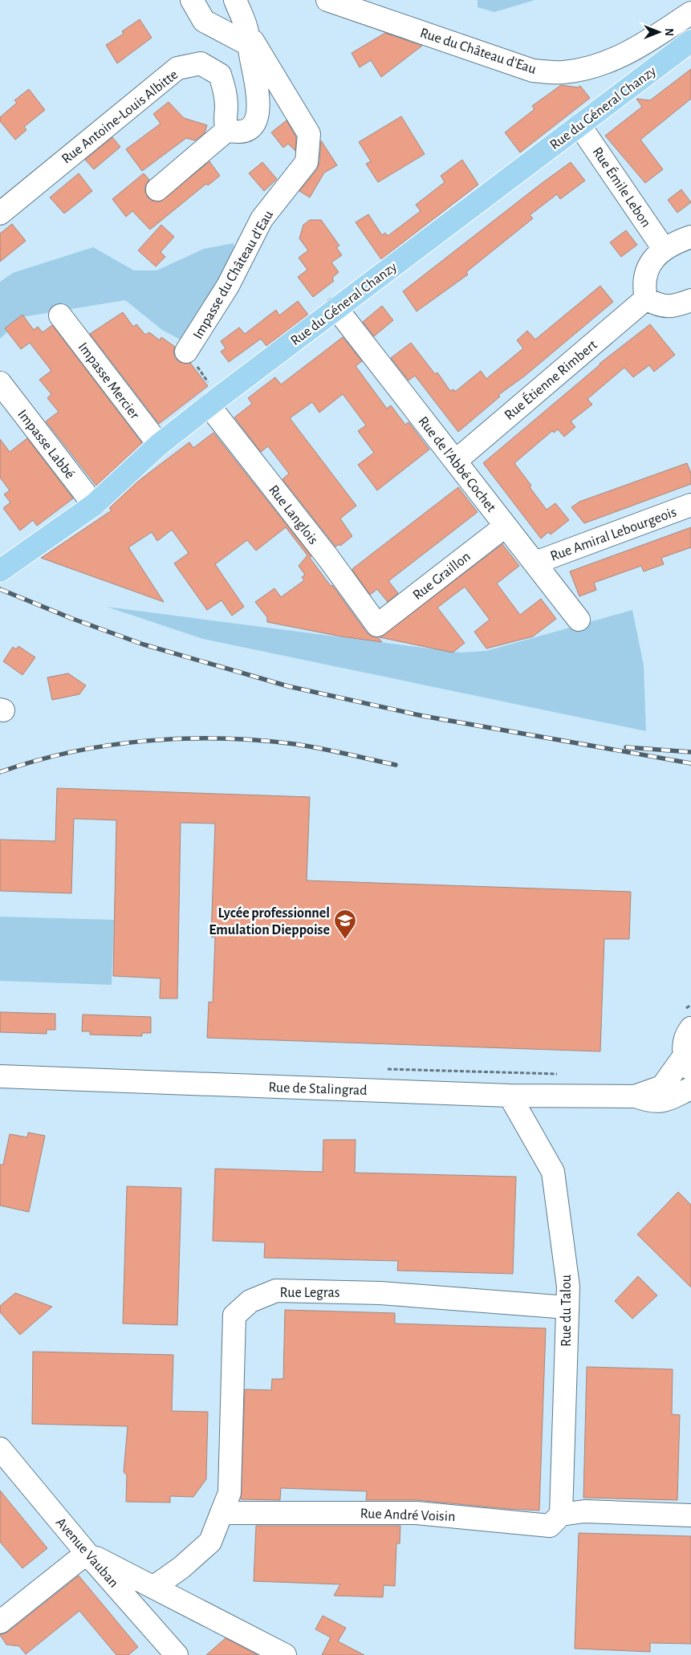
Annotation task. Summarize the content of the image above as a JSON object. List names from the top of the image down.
{
  "streets": {
    "main road": ["Rue du Géneral Chanzy"],
    "street": [
      "Rue du Château d'Eau",
      "Rue Antoine-Louis Albitte",
      "Rue Émile Lebon",
      "Impasse du Château d'Eau",
      "Rue Étienne Rimbert",
      "Impasse Mercier",
      "Impasse Labbé",
      "Rue de l'Abbé Cochet",
      "Rue Langlois",
      "Rue Amiral Lebourgeois",
      "Rue Graillon",
      "Rue de Stalingrad",
      "Rue Legras",
      "Rue du Talou",
      "Rue André Voisin",
      "Avenue Vauban"
    ]
  },
  "crossings": [
    ["Rue du Géneral Chanzy", "Rue Émile Lebon"],
    ["Rue du Géneral Chanzy", "Impasse Mercier"],
    ["Rue du Géneral Chanzy", "Impasse Labbé"],
    ["Rue du Géneral Chanzy", "Rue de l'Abbé Cochet"],
    ["Rue du Géneral Chanzy", "Rue Langlois"],
    ["Rue Étienne Rimbert", "Rue de l'Abbé Cochet"],
    ["Rue de l'Abbé Cochet", "Rue Amiral Lebourgeois"],
    ["Rue de l'Abbé Cochet", "Rue Graillon"],
    ["Rue Langlois", "Rue Graillon"],
    ["Rue de Stalingrad", "Rue du Talou"],
    ["Rue Legras", "Rue du Talou"],
    ["Rue Legras", "Rue André Voisin"],
    ["Rue du Talou", "Rue André Voisin"]
  ],
  "places": {
    "school or university": ["Lycée professionnel Emulation Dieppoise"]
  },
  "north": "right"
}
